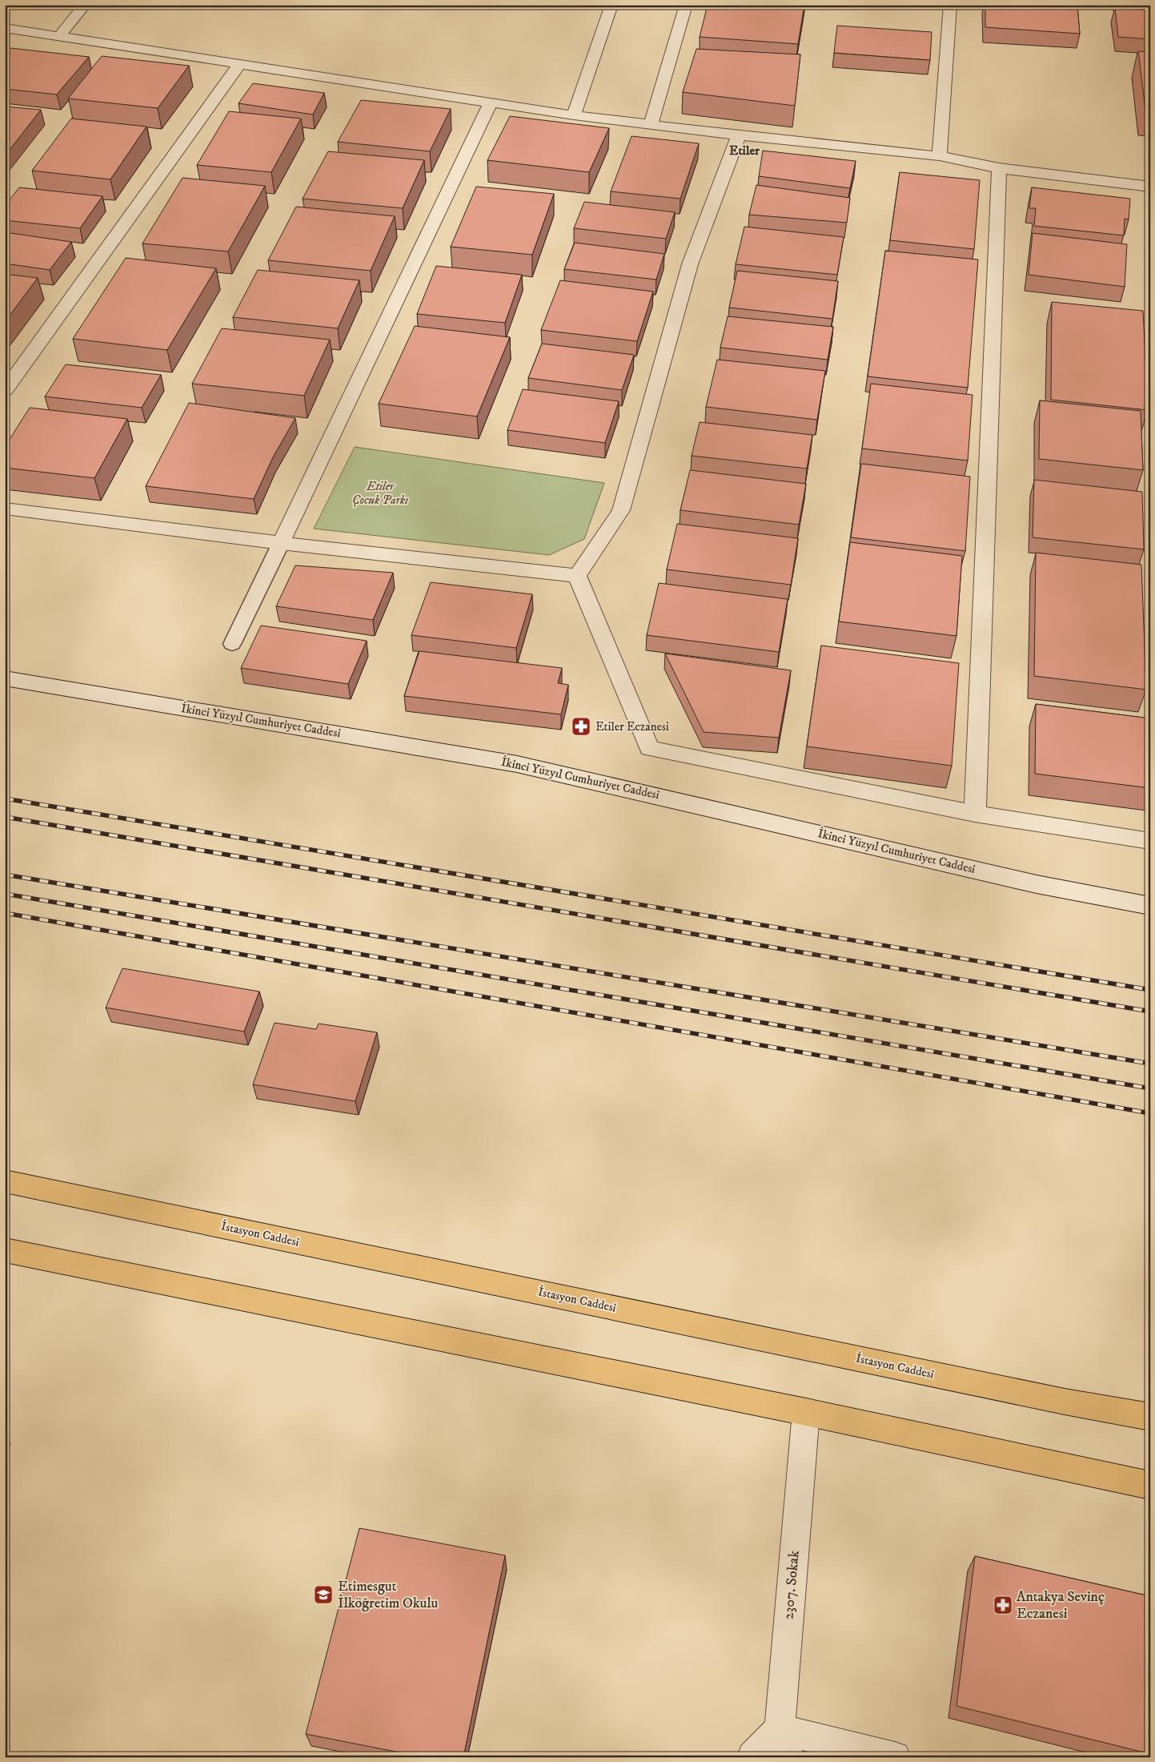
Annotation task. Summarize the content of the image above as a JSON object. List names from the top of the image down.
{
  "streets": {
    "main road": ["İstasyon Caddesi"],
    "street": ["İkinci Yüzyıl Cumhuriyet Caddesi", "2307. Sokak"]
  },
  "districts": ["Etiler"],
  "parks": ["Etiler Çocuk Parkı"],
  "places": {
    "pharmacy": ["Etiler Eczanesi", "Antakya Sevinç Eczanesi"],
    "school or university": ["Etimesgut İlköğretim Okulu"]
  }
}
